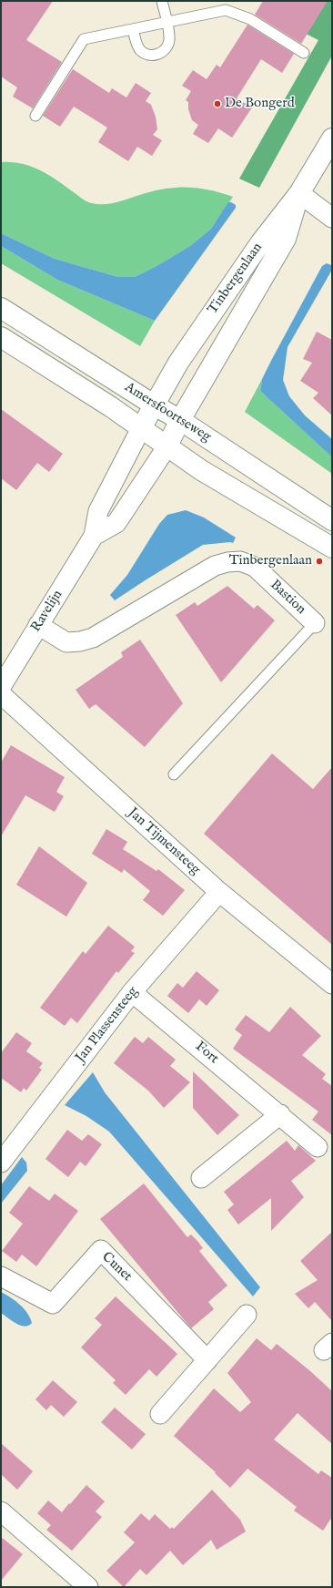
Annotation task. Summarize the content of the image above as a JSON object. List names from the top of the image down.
{
  "streets": {
    "main road": ["Tinbergenlaan", "Amersfoortseweg"],
    "street": [
      "Bastion",
      "Ravelijn",
      "Jan Tijmensteeg",
      "Jan Plassensteeg",
      "Fort",
      "Cunet"
    ]
  },
  "crossings": [
    ["Tinbergenlaan", "Amersfoortseweg"],
    ["Tinbergenlaan", "Ravelijn"],
    ["Amersfoortseweg", "Ravelijn"],
    ["Bastion", "Ravelijn"],
    ["Jan Tijmensteeg", "Jan Plassensteeg"],
    ["Jan Plassensteeg", "Fort"]
  ],
  "places": ["De Bongerd", "Tinbergenlaan"]
}
